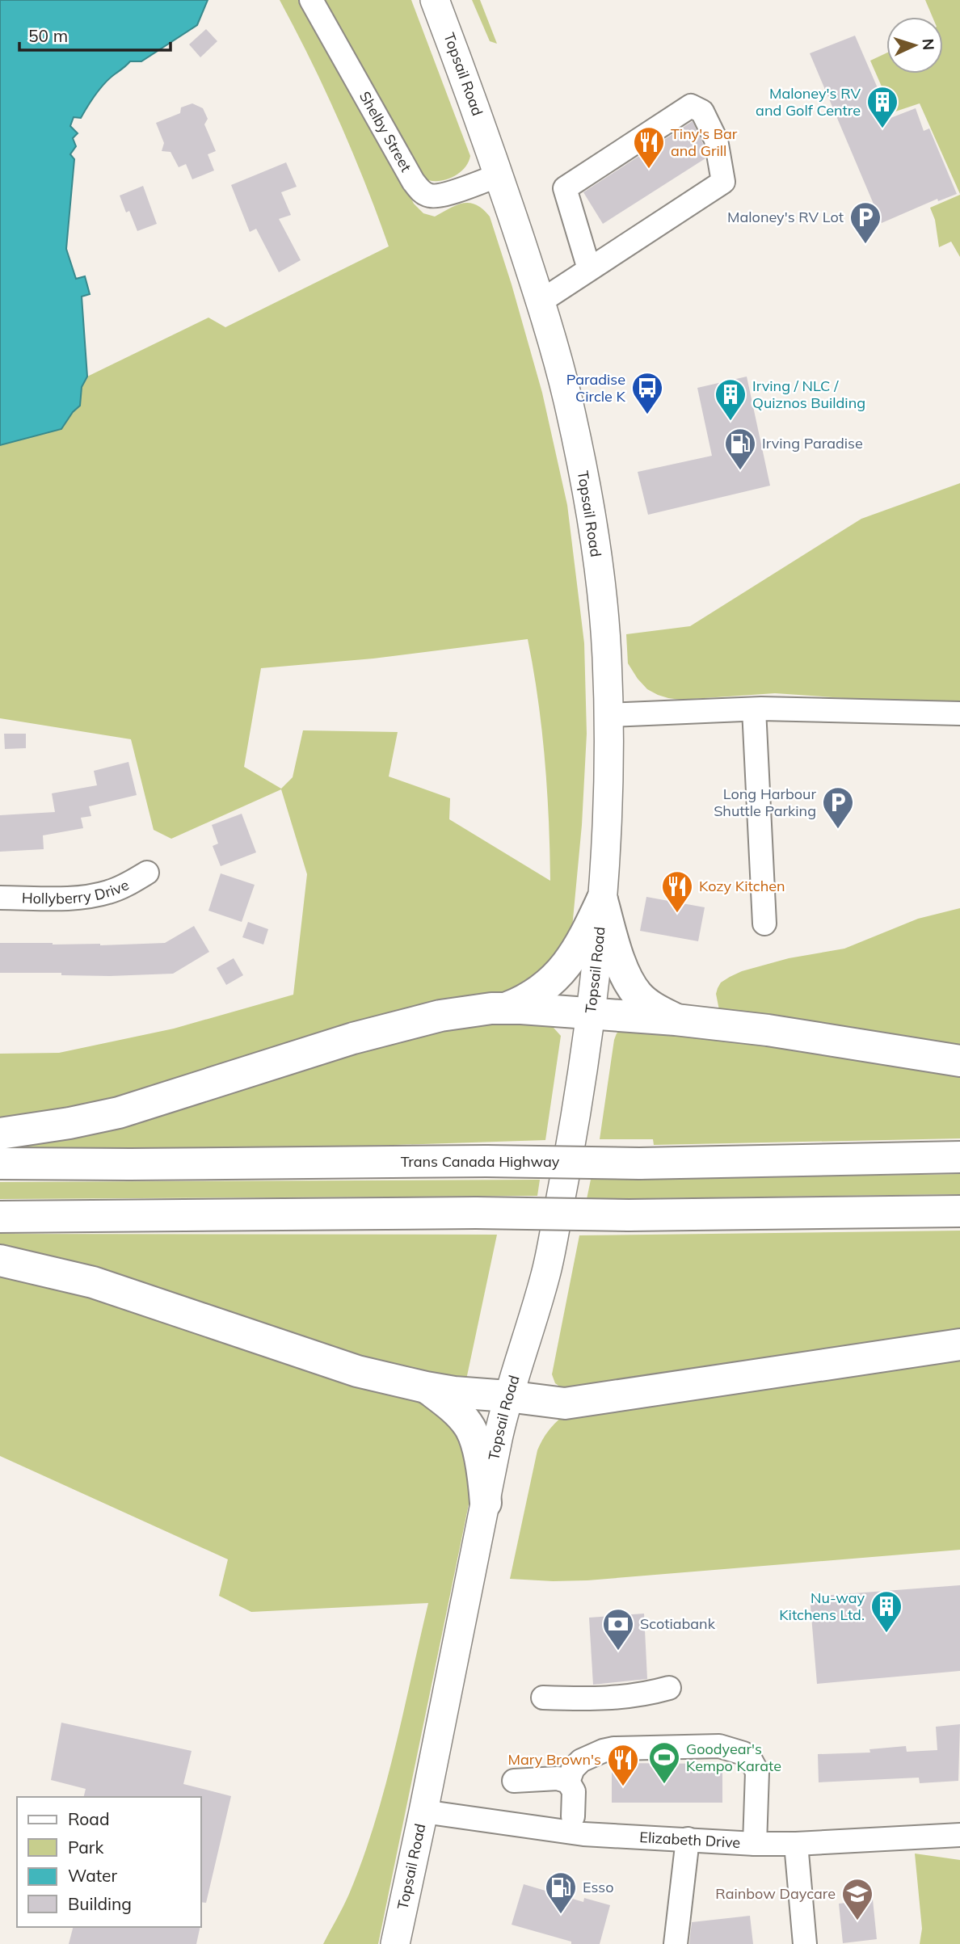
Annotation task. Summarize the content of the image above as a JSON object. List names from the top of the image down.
{
  "streets": {
    "highway": ["Trans Canada Highway"],
    "main road": ["Topsail Road"],
    "street": ["Shelby Street", "Hollyberry Drive", "Elizabeth Drive"]
  },
  "crossings": [
    ["Topsail Road", "Shelby Street"],
    ["Topsail Road", "Elizabeth Drive"]
  ],
  "places": {
    "building": ["Maloney's RV and Golf Centre", "Irving / NLC / Quiznos Building", "Nu-way Kitchens Ltd."],
    "restaurant": ["Tiny's Bar and Grill", "Kozy Kitchen", "Mary Brown's"],
    "parking": ["Maloney's RV Lot", "Long Harbour Shuttle Parking"],
    "bus stop": ["Paradise Circle K"],
    "fuel station": ["Irving Paradise", "Esso"],
    "bank": ["Scotiabank"],
    "sports": ["Goodyear's Kempo Karate"],
    "school or university": ["Rainbow Daycare"]
  },
  "legend": [
    "Road",
    "Park",
    "Water",
    "Building"
  ],
  "scale_bar": "50 m",
  "north": "right"
}
